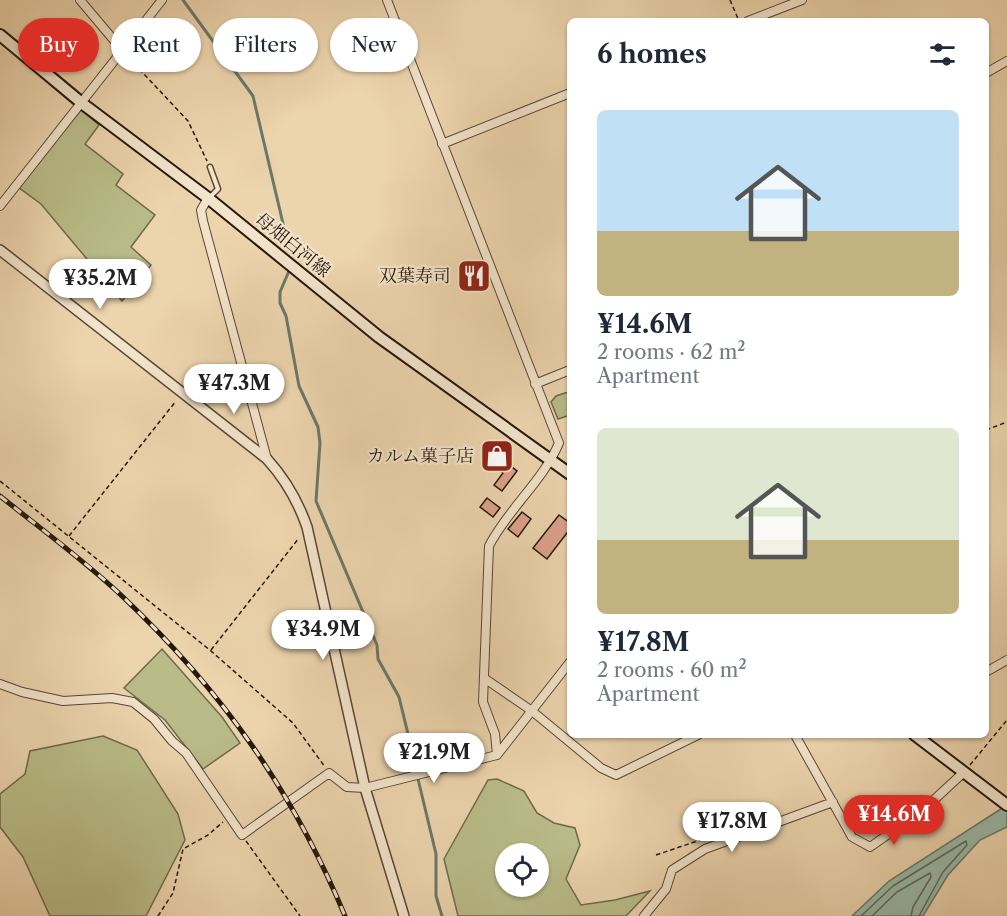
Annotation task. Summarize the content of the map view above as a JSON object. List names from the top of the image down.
{
  "streets": {
    "main road": ["母畑白河線"]
  },
  "places": {
    "restaurant": ["双葉寿司"],
    "shop": ["カルム菓子店"]
  },
  "page": {
    "chip": [
      "Buy",
      "Rent",
      "Filters",
      "New"
    ],
    "heading": "6 homes",
    "list": [
      {
        "name": "¥14.6M",
        "note": "2 rooms · 62 m² · Apartment"
      },
      {
        "name": "¥17.8M",
        "note": "2 rooms · 60 m² · Apartment"
      }
    ],
    "price": [
      "¥35.2M",
      "¥47.3M",
      "¥34.9M",
      "¥21.9M",
      "¥14.6M",
      "¥17.8M"
    ]
  }
}
